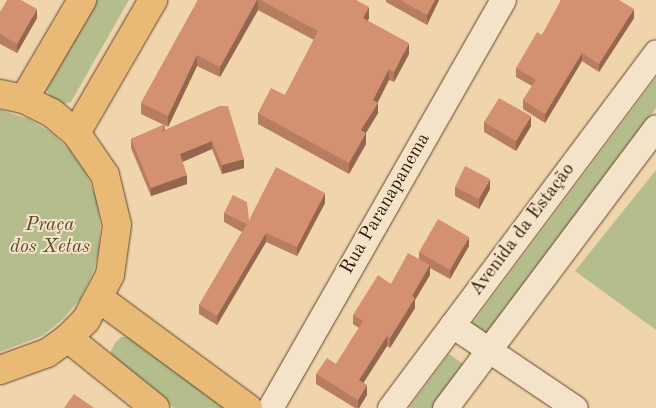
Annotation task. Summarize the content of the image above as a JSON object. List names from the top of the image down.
{
  "streets": {
    "street": ["Rua Paranapanema", "Avenida da Estação"]
  },
  "parks": ["Praça dos Xetas"]
}
